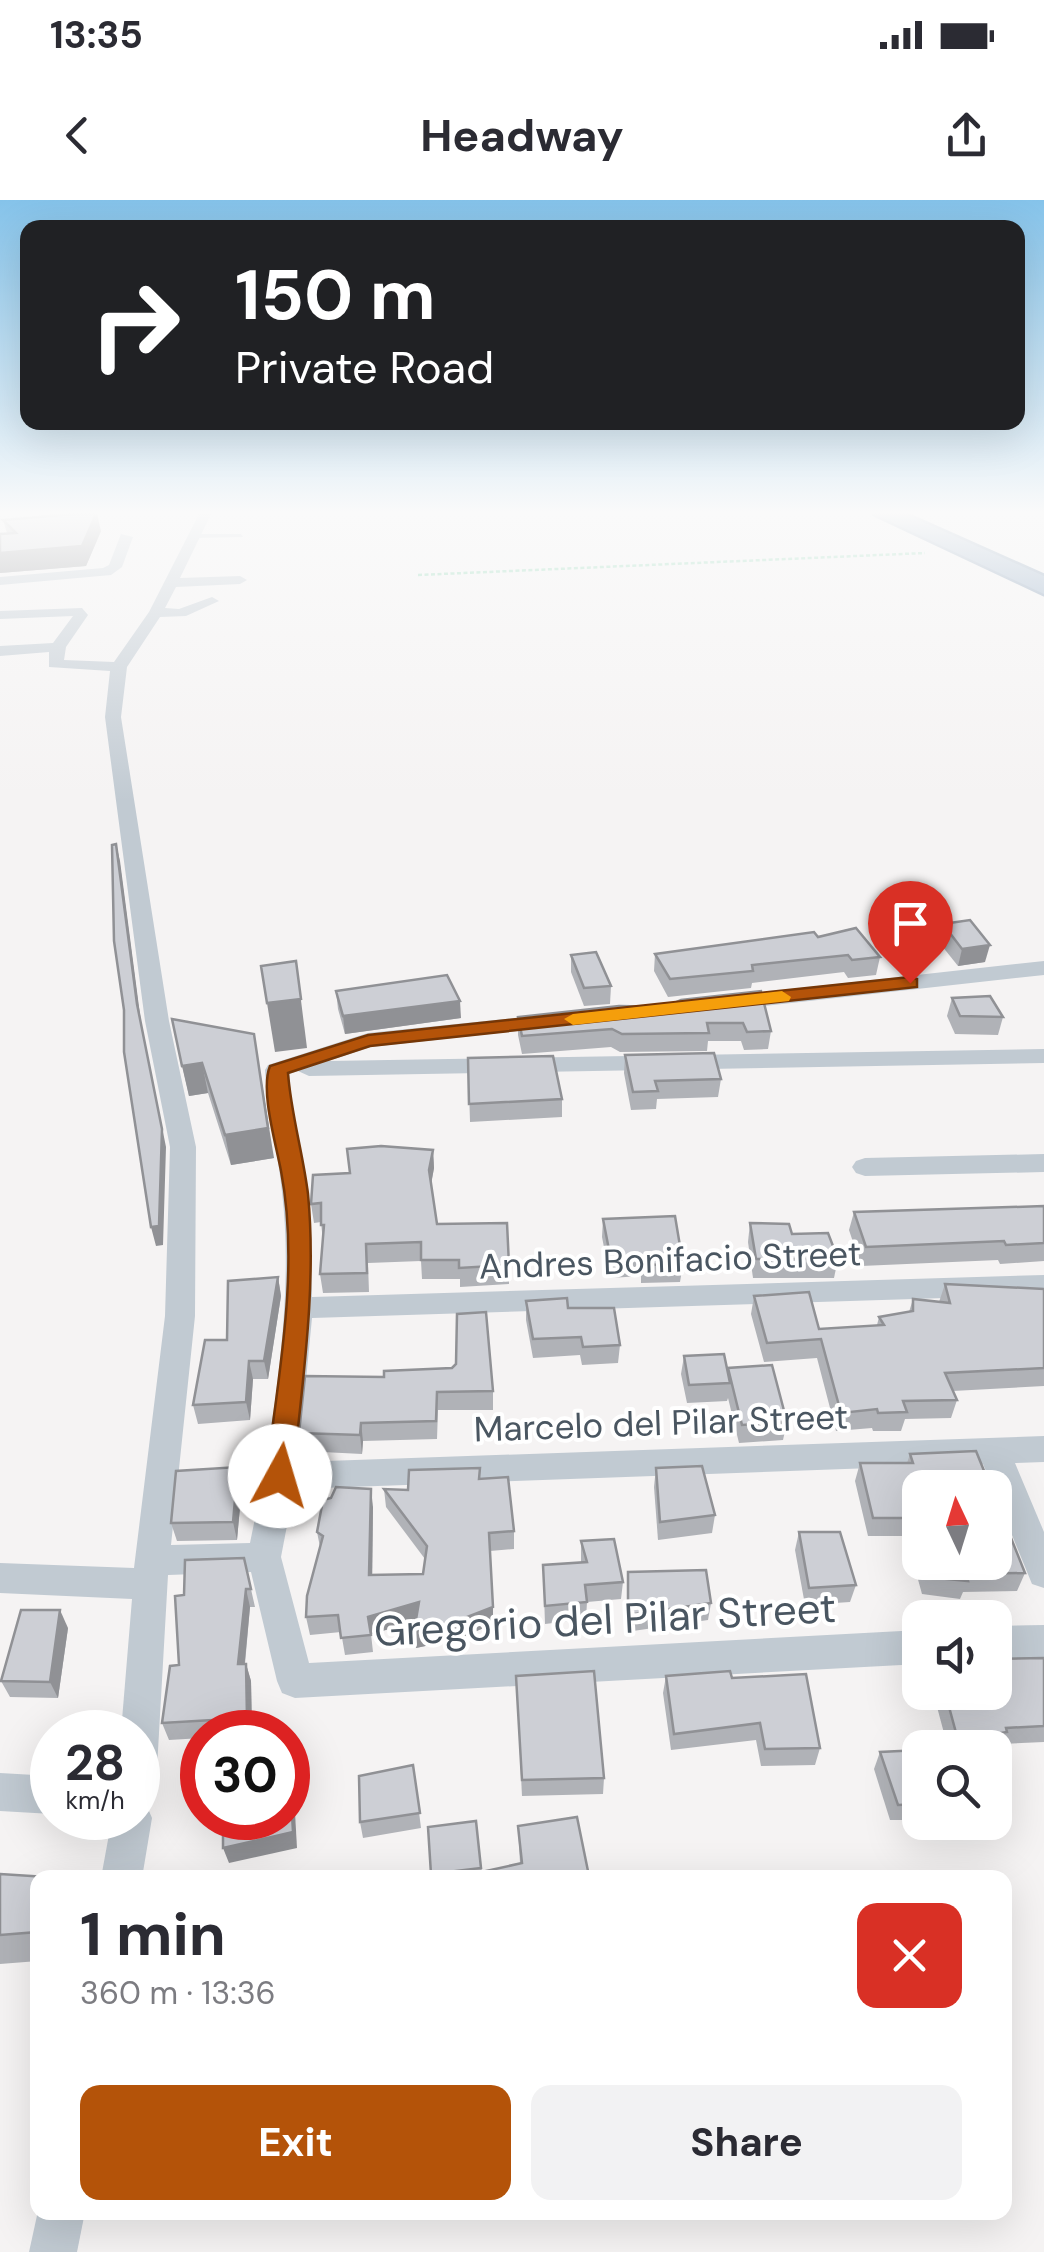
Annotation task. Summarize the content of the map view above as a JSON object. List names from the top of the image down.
{
  "streets": {
    "street": ["Andres Bonifacio Street", "Marcelo del Pilar Street", "Gregorio del Pilar Street"]
  },
  "north": "top",
  "page": {
    "status": "13:35",
    "header": "Headway",
    "turn": ["150 m", "Private Road"],
    "speed": "28 km/h",
    "limit": "30",
    "heading": ["1 min", "360 m · 13:36"],
    "buttons": ["Exit", "Share"]
  }
}
